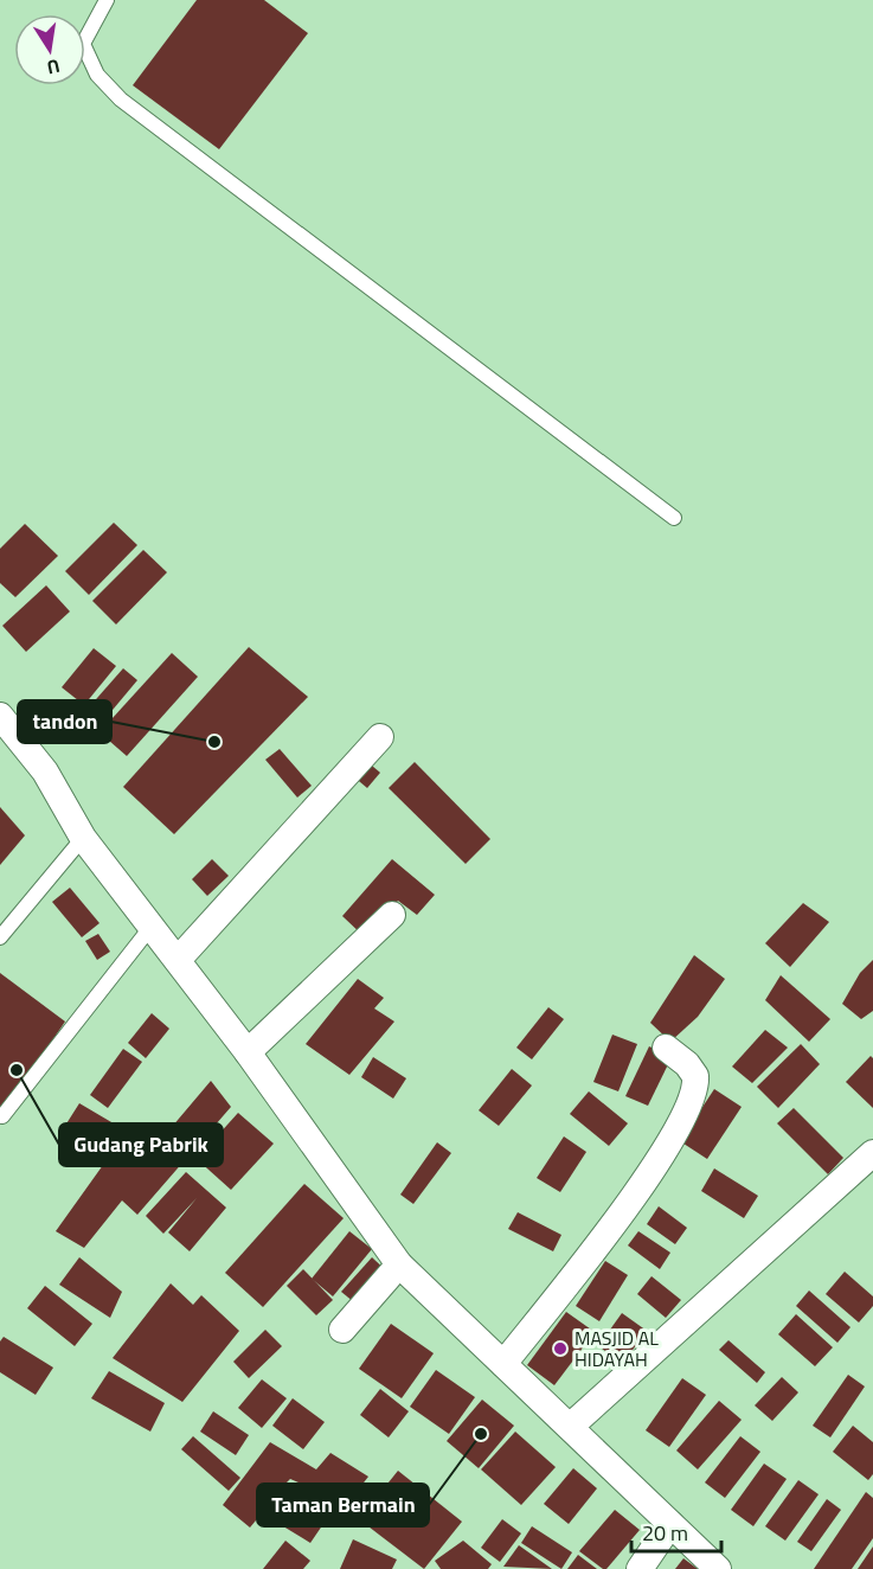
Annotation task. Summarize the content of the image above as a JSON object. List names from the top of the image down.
{
  "places": [
    "tandon",
    "Gudang Pabrik",
    "MASJID AL HIDAYAH",
    "Taman Bermain"
  ],
  "scale_bar": "20 m",
  "north": "bottom"
}
